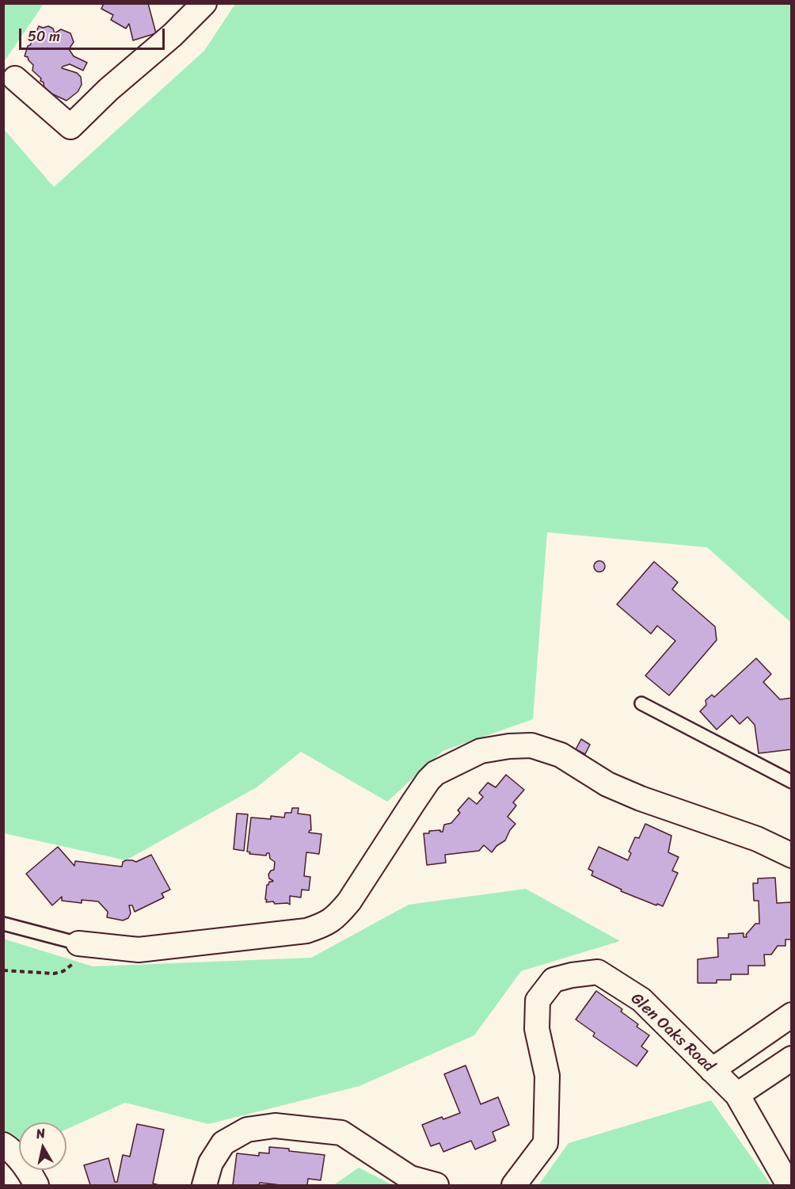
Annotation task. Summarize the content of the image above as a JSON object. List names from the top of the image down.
{
  "streets": {
    "street": ["Glen Oaks Road"]
  },
  "scale_bar": "50 m",
  "north": "top"
}
